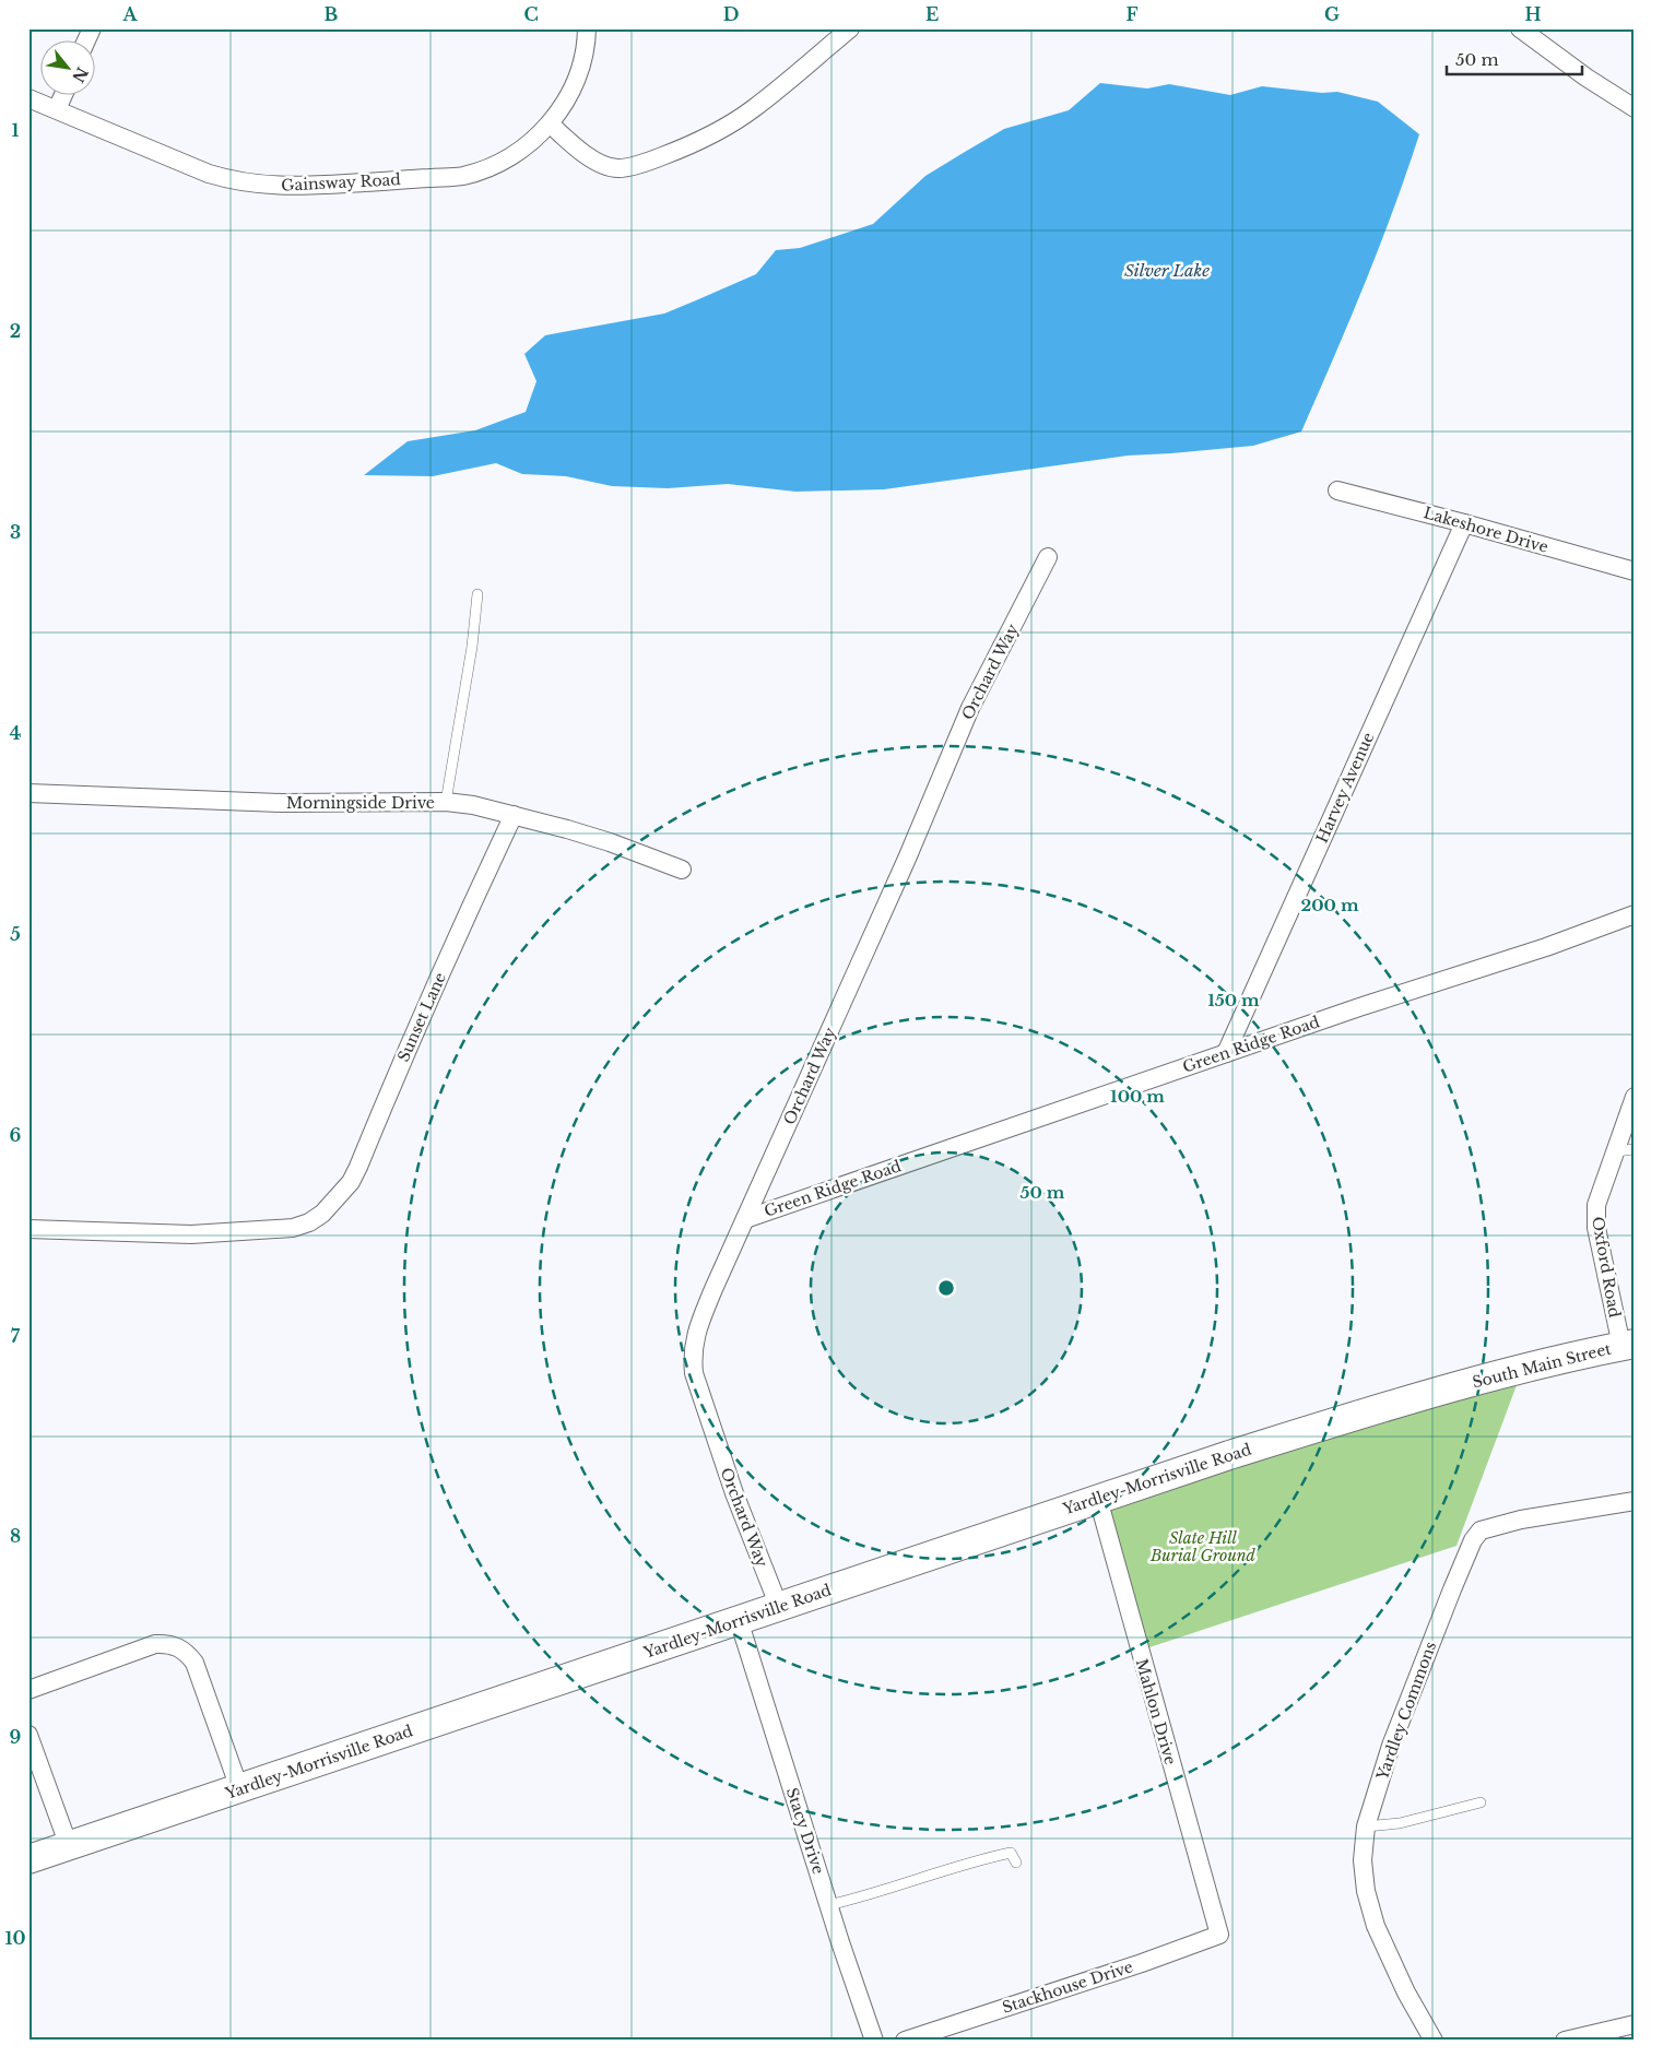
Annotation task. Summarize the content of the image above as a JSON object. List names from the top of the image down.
{
  "streets": {
    "main road": ["South Main Street", "Yardley-Morrisville Road"],
    "street": [
      "Gainsway Road",
      "Lakeshore Drive",
      "Orchard Way",
      "Harvey Avenue",
      "Morningside Drive",
      "Sunset Lane",
      "Green Ridge Road",
      "Oxford Road",
      "Yardley Commons",
      "Mahlon Drive",
      "Stacy Drive",
      "Stackhouse Drive"
    ]
  },
  "crossings": [
    ["Lakeshore Drive", "Harvey Avenue"],
    ["Orchard Way", "Green Ridge Road"],
    ["Orchard Way", "Yardley-Morrisville Road"],
    ["Harvey Avenue", "Green Ridge Road"],
    ["Morningside Drive", "Sunset Lane"],
    ["Oxford Road", "South Main Street"],
    ["South Main Street", "Yardley-Morrisville Road"],
    ["Yardley-Morrisville Road", "Mahlon Drive"],
    ["Yardley-Morrisville Road", "Stacy Drive"],
    ["Mahlon Drive", "Stackhouse Drive"]
  ],
  "water": ["Silver Lake"],
  "parks": ["Slate Hill Burial Ground"],
  "scale_bar": "50 m",
  "north": "bottom right",
  "grid": {
    "columns": [
      "A",
      "B",
      "C",
      "D",
      "E",
      "F",
      "G",
      "H"
    ],
    "rows": [
      "1",
      "2",
      "3",
      "4",
      "5",
      "6",
      "7",
      "8",
      "9",
      "10"
    ]
  },
  "rings": [
    "200 m",
    "150 m",
    "100 m",
    "50 m"
  ]
}
